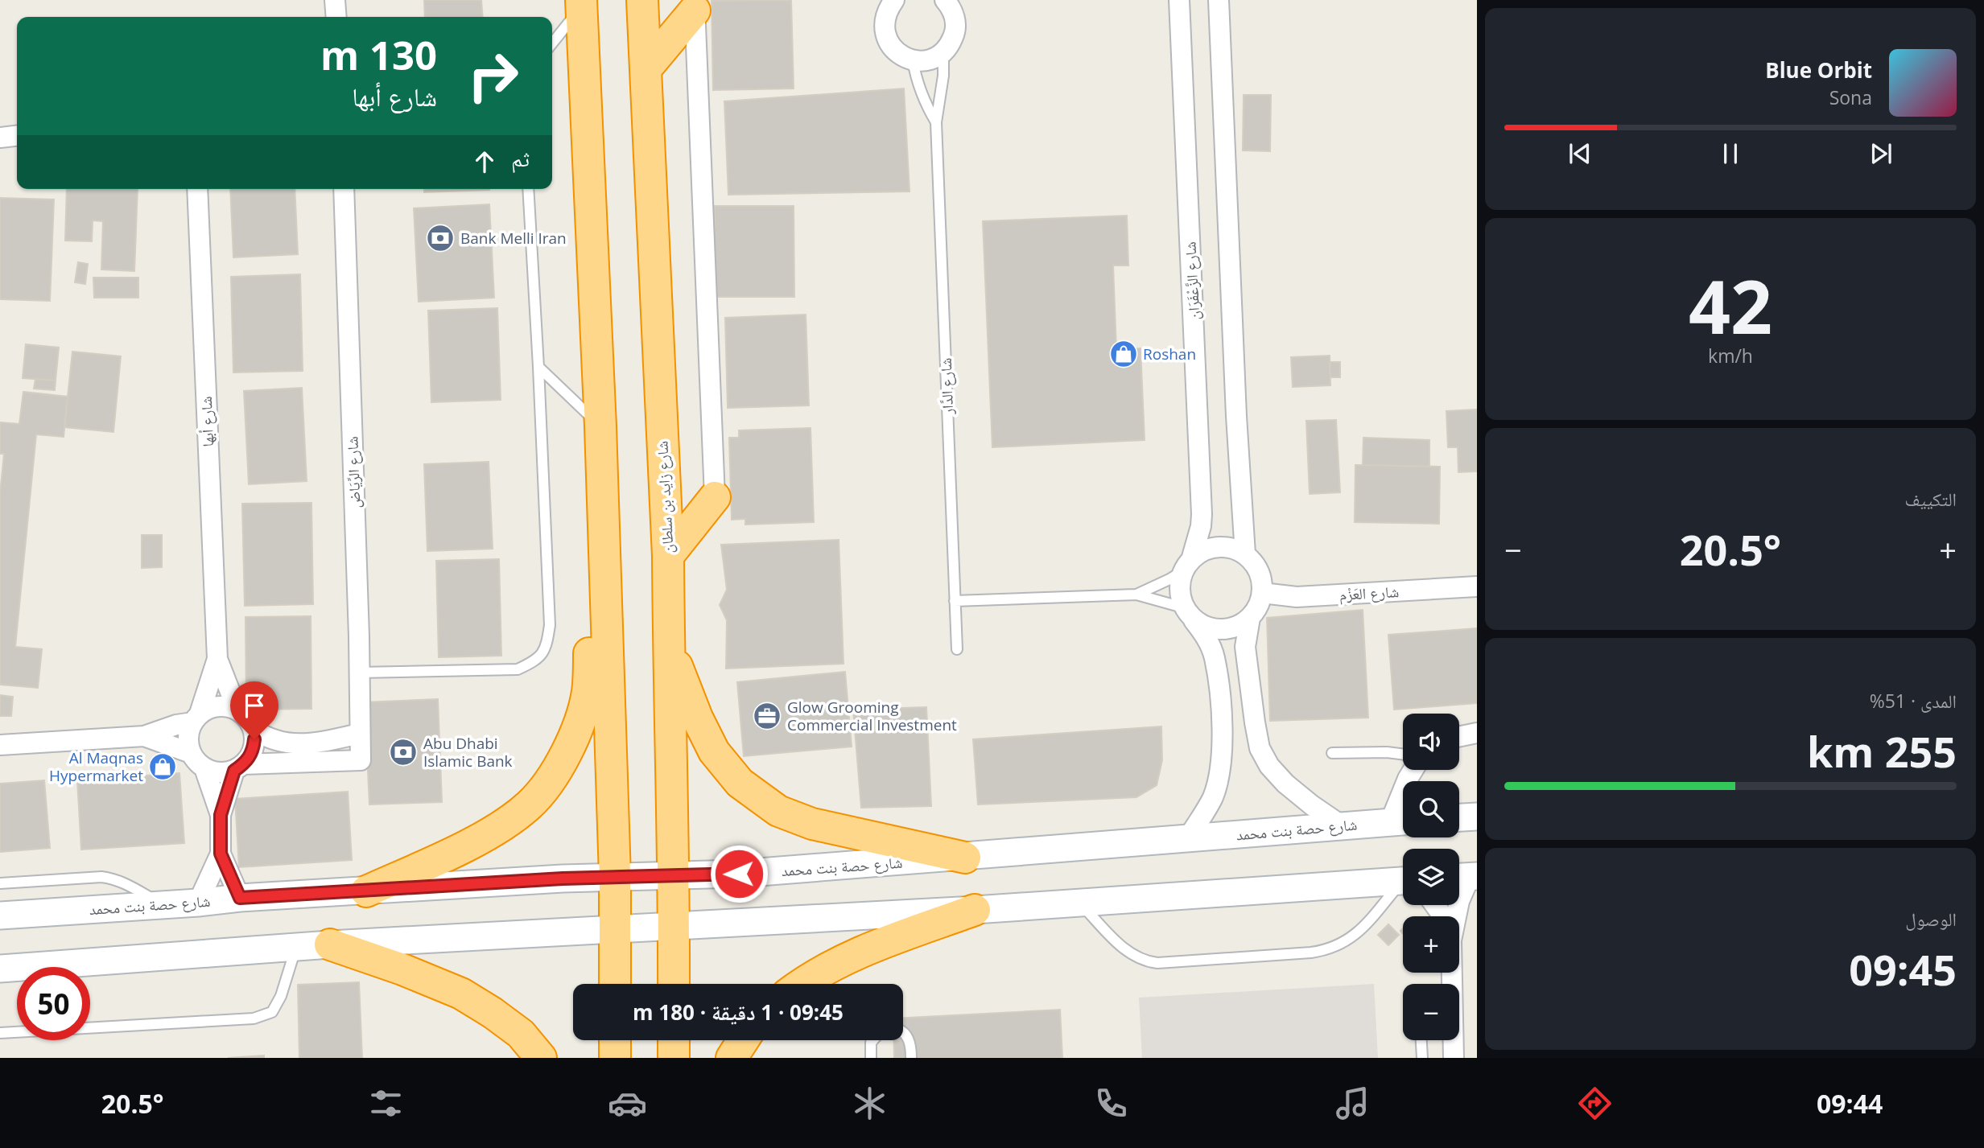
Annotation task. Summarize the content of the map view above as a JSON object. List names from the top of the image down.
{
  "streets": {
    "highway": ["شارع زايد بن سلطان"],
    "main road": ["شارع حصة بنت محمد"],
    "street": [
      "شارع الزَّعْفَرَان",
      "شارع أبها",
      "شارع الرِّيَاض",
      "شارع العَزْم"
    ],
    "lane": ["شارع الدَّار"]
  },
  "crossings": [
    ["شارع الزَّعْفَرَان", "شارع العَزْم"],
    ["شارع أبها", "شارع الرِّيَاض"],
    ["شارع زايد بن سلطان", "شارع حصة بنت محمد"]
  ],
  "places": {
    "bank": ["Bank Melli Iran", "Abu Dhabi Islamic Bank"],
    "shop": ["Roshan", "Al Maqnas Hypermarket"],
    "office": ["Glow Grooming Commercial Investment"]
  },
  "page": {
    "turn": ["130 m", "شارع أبها"],
    "song": ["Blue Orbit", "Sona"],
    "then": "ثم",
    "tile": [
      ["42", "km/h"],
      "التكييف",
      ["المدى · 51%", "255 km"],
      ["الوصول", "09:45"]
    ],
    "heat": ["−", "20.5°", "+"],
    "map_buttons": ["+", "−"],
    "limit": "50",
    "trip": "09:45 · 1 دقيقة · 180 m",
    "tabs": ["09:44", "20.5°"]
  }
}
